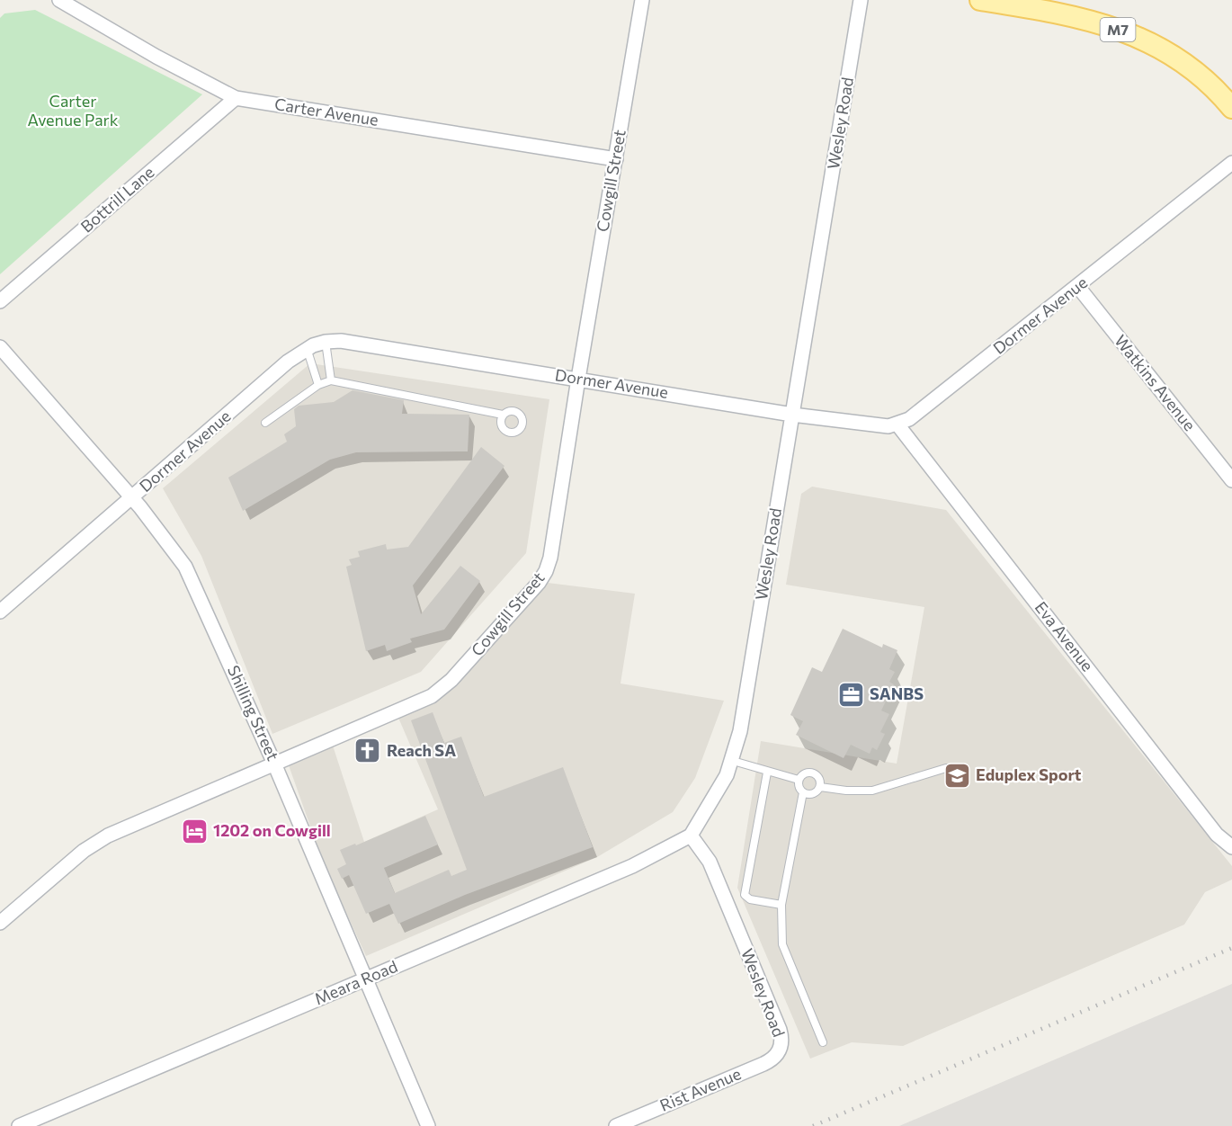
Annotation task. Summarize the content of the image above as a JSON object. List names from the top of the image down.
{
  "streets": {
    "main road": ["M7"],
    "street": [
      "Carter Avenue",
      "Wesley Road",
      "Cowgill Street",
      "Bottrill Lane",
      "Dormer Avenue",
      "Watkins Avenue",
      "Eva Avenue",
      "Shilling Street",
      "Meara Road",
      "Rist Avenue"
    ]
  },
  "crossings": [
    ["Carter Avenue", "Cowgill Street"],
    ["Carter Avenue", "Bottrill Lane"],
    ["Wesley Road", "Dormer Avenue"],
    ["Wesley Road", "Meara Road"],
    ["Wesley Road", "Rist Avenue"],
    ["Cowgill Street", "Dormer Avenue"],
    ["Cowgill Street", "Shilling Street"],
    ["Dormer Avenue", "Watkins Avenue"],
    ["Dormer Avenue", "Eva Avenue"],
    ["Dormer Avenue", "Shilling Street"],
    ["Shilling Street", "Meara Road"]
  ],
  "parks": ["Carter Avenue Park"],
  "places": {
    "office": ["SANBS"],
    "church": ["Reach SA"],
    "school or university": ["Eduplex Sport"],
    "hotel": ["1202 on Cowgill"]
  }
}
